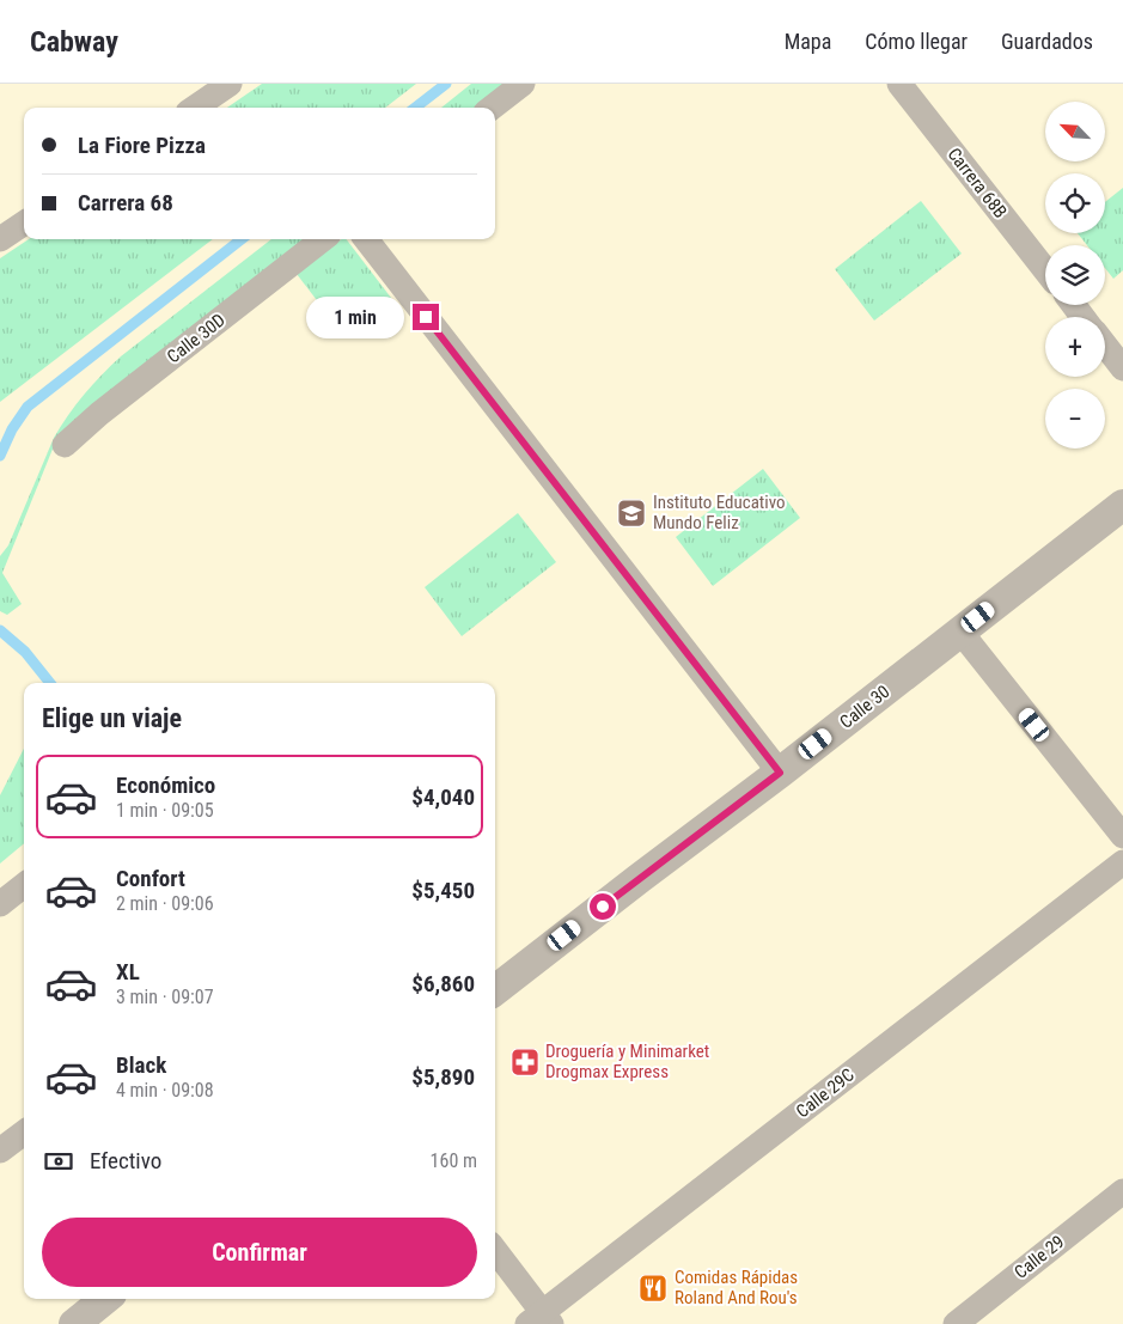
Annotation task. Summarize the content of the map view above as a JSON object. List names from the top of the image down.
{
  "streets": {
    "street": [
      "Carrera 68B",
      "Calle 30D",
      "Calle 30",
      "Calle 29C",
      "Calle 29"
    ]
  },
  "places": {
    "school or university": ["Instituto Educativo Mundo Feliz"],
    "pharmacy": ["Droguería y Minimarket Drogmax Express"],
    "restaurant": ["Comidas Rápidas Roland And Rou's"]
  },
  "north": "top left",
  "page": {
    "header": "Cabway",
    "nav": ["Mapa", "Cómo llegar", "Guardados"],
    "map_buttons": ["+", "−"],
    "banner": ["La Fiore Pizza", "Carrera 68"],
    "bubble": "1 min",
    "heading": "Elige un viaje",
    "list": [
      {
        "name": "Económico",
        "note": "1 min · 09:05",
        "value": "$4,040"
      },
      {
        "name": "Confort",
        "note": "2 min · 09:06",
        "value": "$5,450"
      },
      {
        "name": "XL",
        "note": "3 min · 09:07",
        "value": "$6,860"
      },
      {
        "name": "Black",
        "note": "4 min · 09:08",
        "value": "$5,890"
      }
    ],
    "pay": ["Efectivo", "160 m"],
    "buttons": "Confirmar"
  }
}
